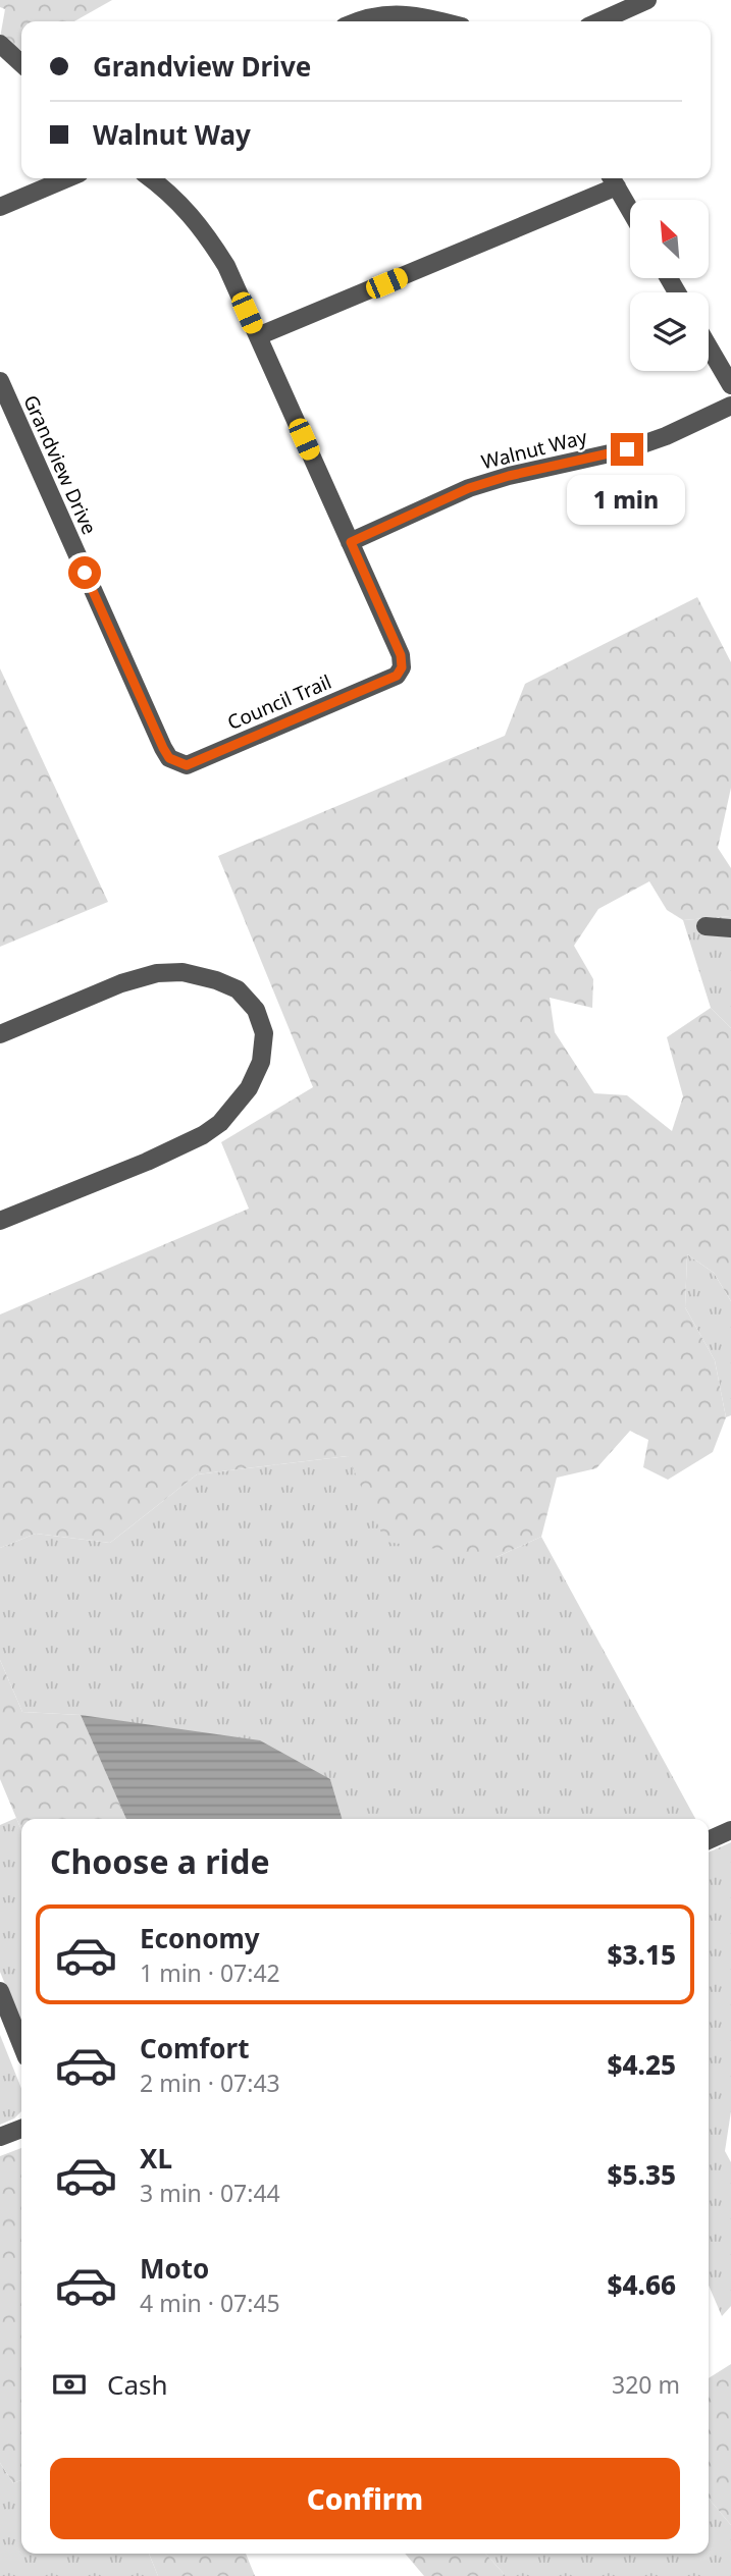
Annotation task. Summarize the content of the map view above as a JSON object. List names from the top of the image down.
{
  "streets": {
    "street": ["Walnut Way", "Grandview Drive", "Council Trail"]
  },
  "crossings": [
    ["Walnut Way", "Council Trail"],
    ["Grandview Drive", "Council Trail"]
  ],
  "north": "top left",
  "page": {
    "banner": ["Grandview Drive", "Walnut Way"],
    "bubble": "1 min",
    "heading": "Choose a ride",
    "list": [
      {
        "name": "Economy",
        "note": "1 min · 07:42",
        "value": "$3.15"
      },
      {
        "name": "Comfort",
        "note": "2 min · 07:43",
        "value": "$4.25"
      },
      {
        "name": "XL",
        "note": "3 min · 07:44",
        "value": "$5.35"
      },
      {
        "name": "Moto",
        "note": "4 min · 07:45",
        "value": "$4.66"
      }
    ],
    "pay": ["Cash", "320 m"],
    "buttons": "Confirm"
  }
}
